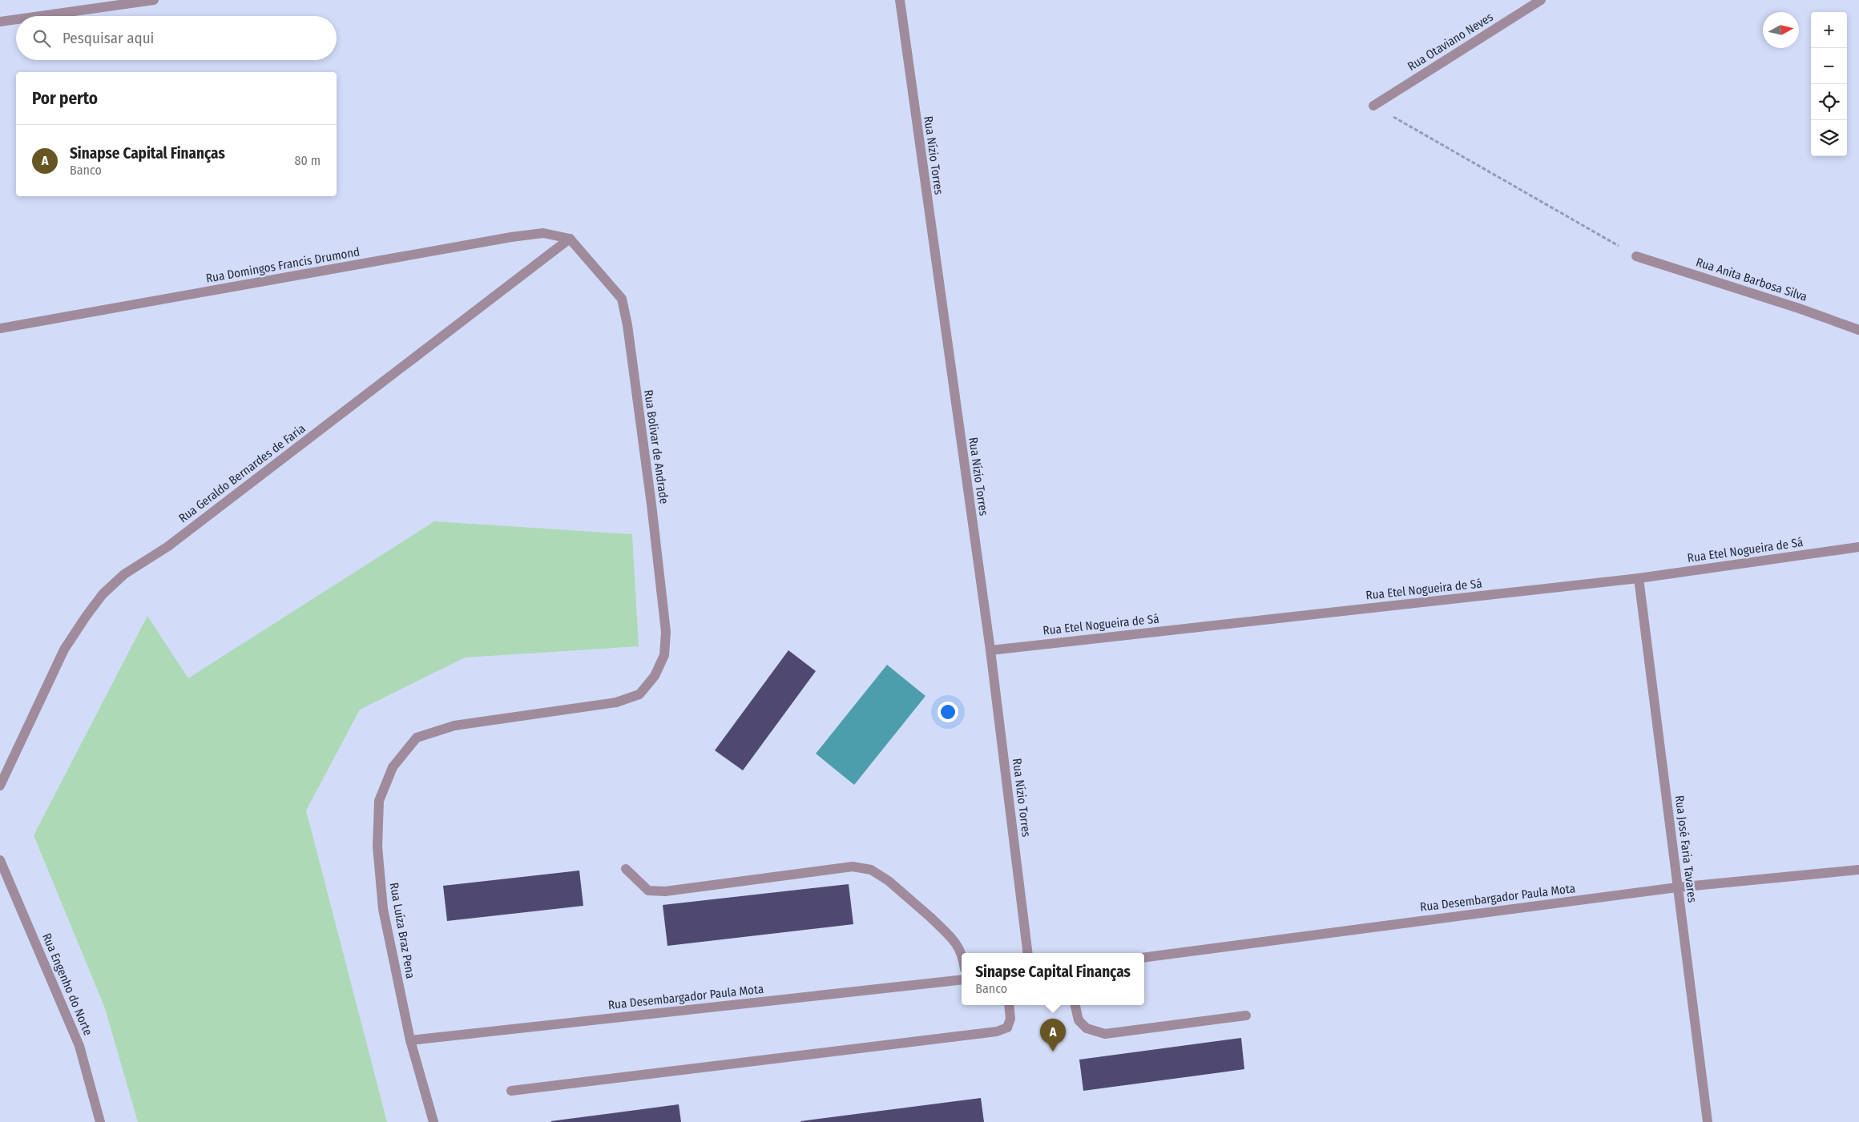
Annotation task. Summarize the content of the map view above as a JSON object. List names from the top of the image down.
{
  "streets": {
    "street": [
      "Rua Otaviano Neves",
      "Rua Nízio Torres",
      "Rua Domingos Francis Drumond",
      "Rua Anita Barbosa Silva",
      "Rua Bolivar de Andrade",
      "Rua Geraldo Bernardes de Faria",
      "Rua Etel Nogueira de Sá",
      "Rua José Faria Tavares",
      "Rua Desembargador Paula Mota",
      "Rua Luíza Braz Pena",
      "Rua Engenho do Norte"
    ]
  },
  "crossings": [
    ["Rua Nízio Torres", "Rua Etel Nogueira de Sá"],
    ["Rua Domingos Francis Drumond", "Rua Bolivar de Andrade"],
    ["Rua Domingos Francis Drumond", "Rua Geraldo Bernardes de Faria"],
    ["Rua Bolivar de Andrade", "Rua Geraldo Bernardes de Faria"],
    ["Rua Bolivar de Andrade", "Rua Luíza Braz Pena"],
    ["Rua Etel Nogueira de Sá", "Rua José Faria Tavares"],
    ["Rua José Faria Tavares", "Rua Desembargador Paula Mota"],
    ["Rua Desembargador Paula Mota", "Rua Luíza Braz Pena"]
  ],
  "north": "right",
  "page": {
    "map_buttons": ["+", "−"],
    "search": "Pesquisar aqui",
    "heading": "Por perto",
    "list": [
      {
        "mark": "A",
        "name": "Sinapse Capital Finanças",
        "note": "Banco",
        "value": "80 m"
      }
    ],
    "popup": ["Sinapse Capital Finanças", "Banco"],
    "pins": "A"
  }
}
